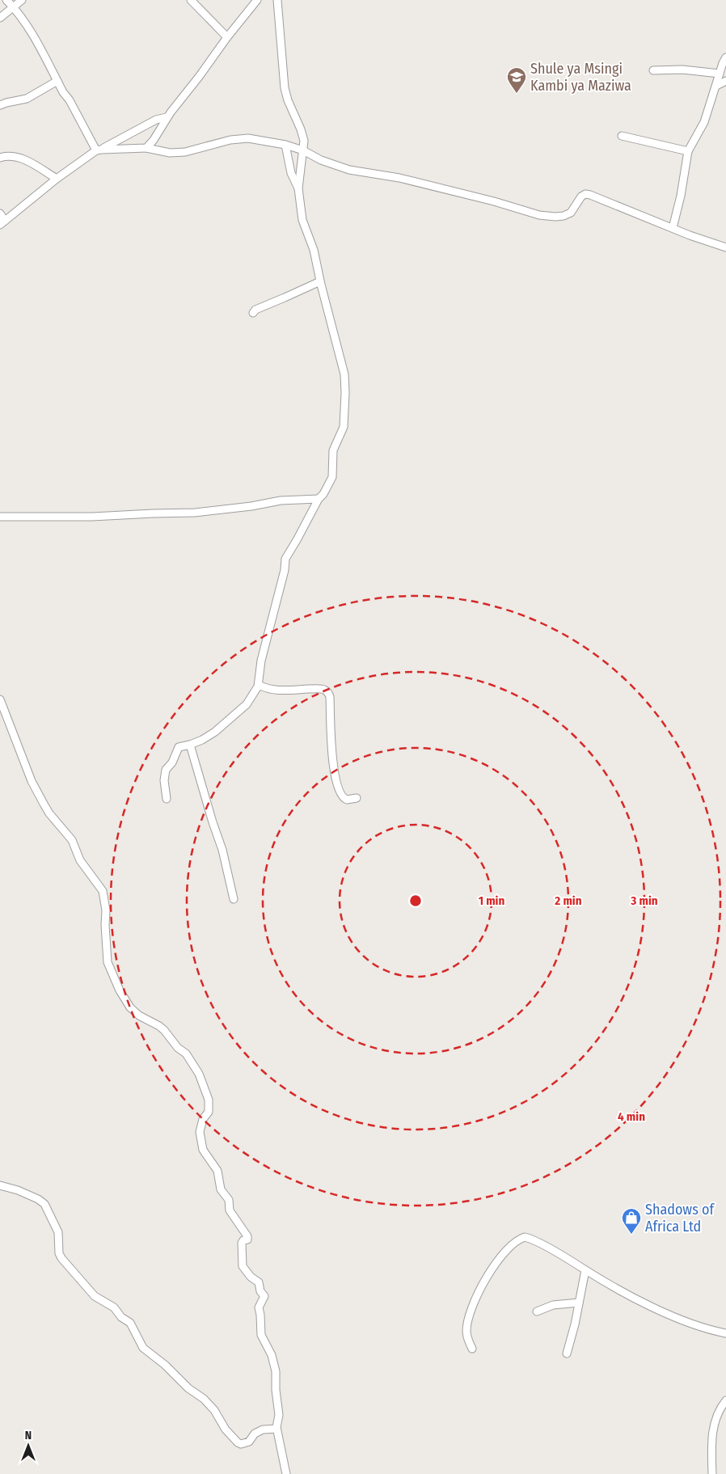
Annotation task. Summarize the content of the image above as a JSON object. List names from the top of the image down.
{
  "places": {
    "school or university": ["Shule ya Msingi Kambi ya Maziwa"],
    "shop": ["Shadows of Africa Ltd"]
  },
  "north": "top",
  "rings": [
    "1 min",
    "2 min",
    "3 min",
    "4 min"
  ]
}
